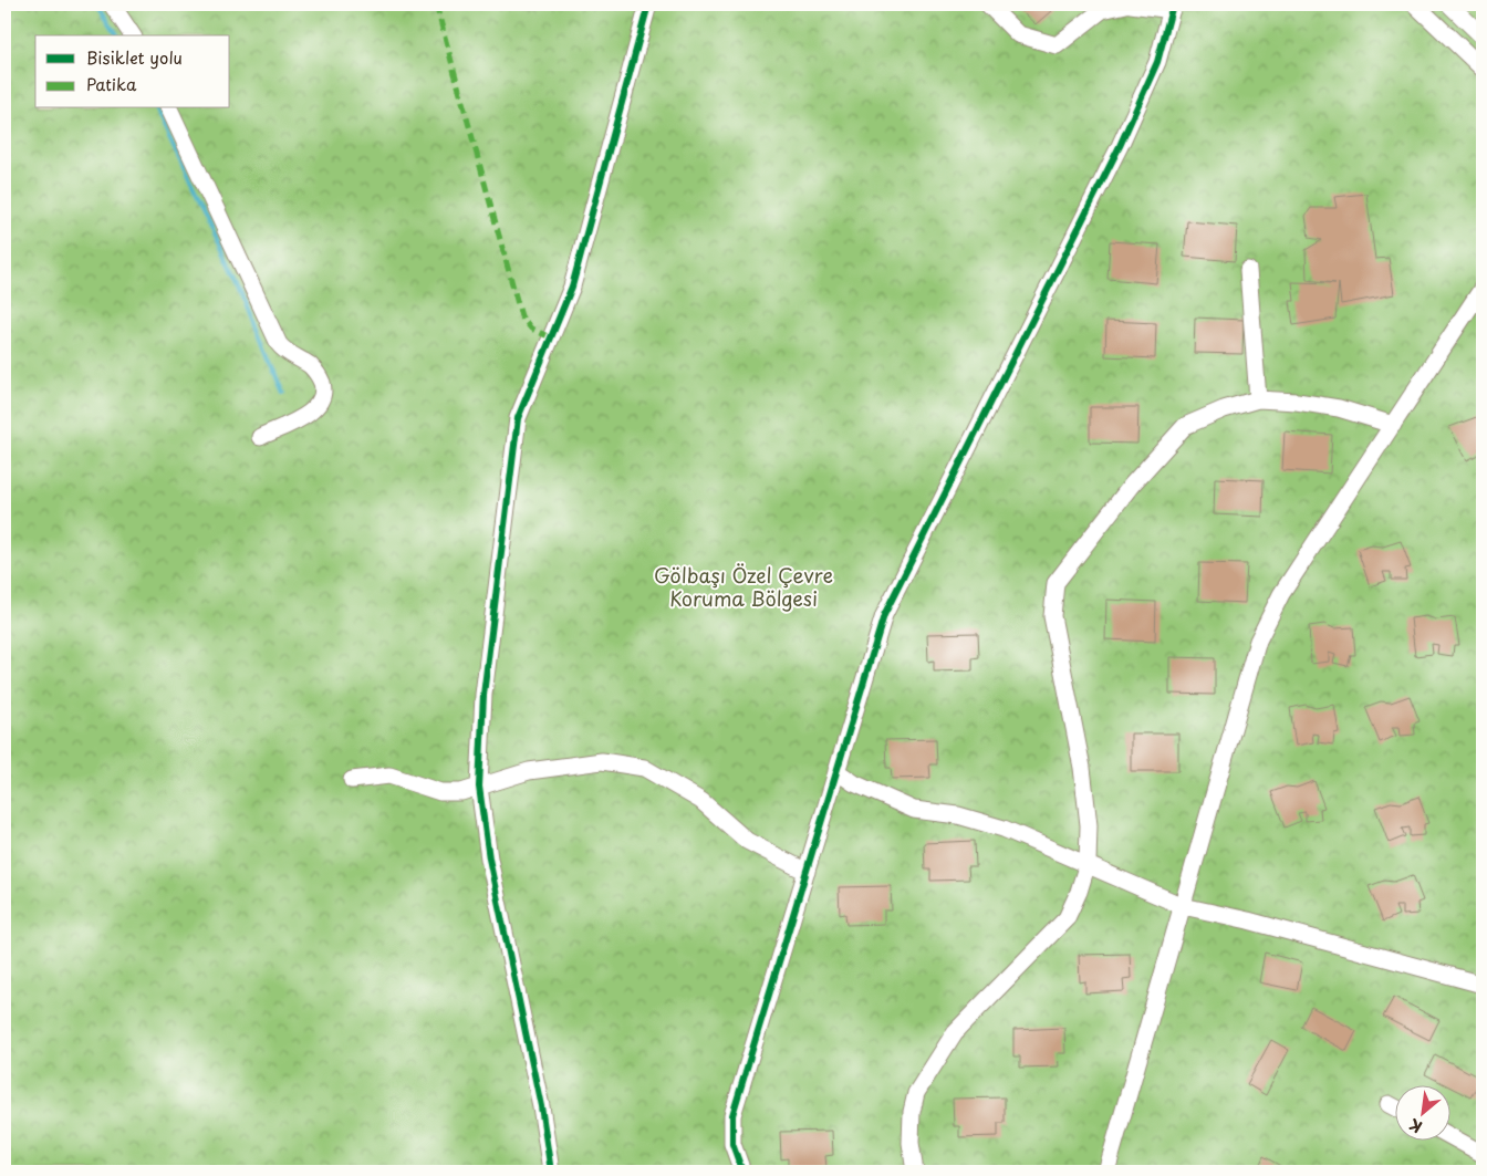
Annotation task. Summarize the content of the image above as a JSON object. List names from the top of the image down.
{
  "parks": ["Gölbaşı Özel Çevre Koruma Bölgesi"],
  "legend": ["Bisiklet yolu", "Patika"],
  "north": "bottom left"
}
